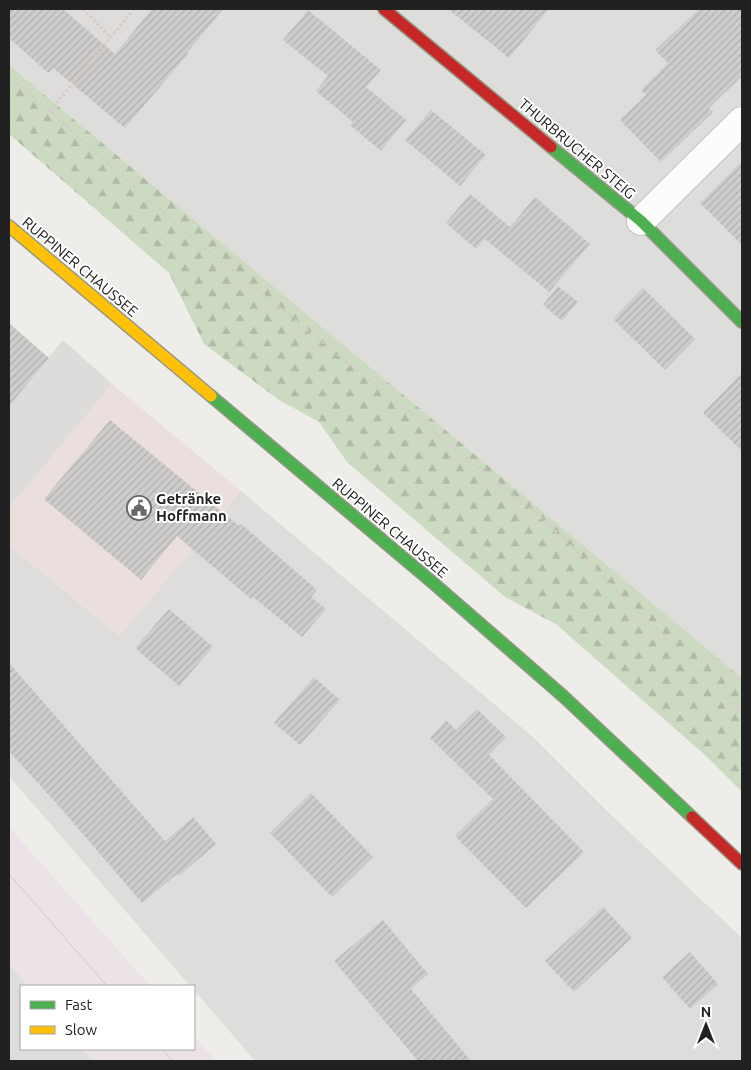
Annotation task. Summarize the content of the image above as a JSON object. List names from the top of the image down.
{
  "streets": {
    "main road": ["THURBRUCHER STEIG", "RUPPINER CHAUSSEE"]
  },
  "places": {
    "public building": ["Getränke Hoffmann"]
  },
  "legend": ["Fast", "Slow"],
  "north": "top"
}
